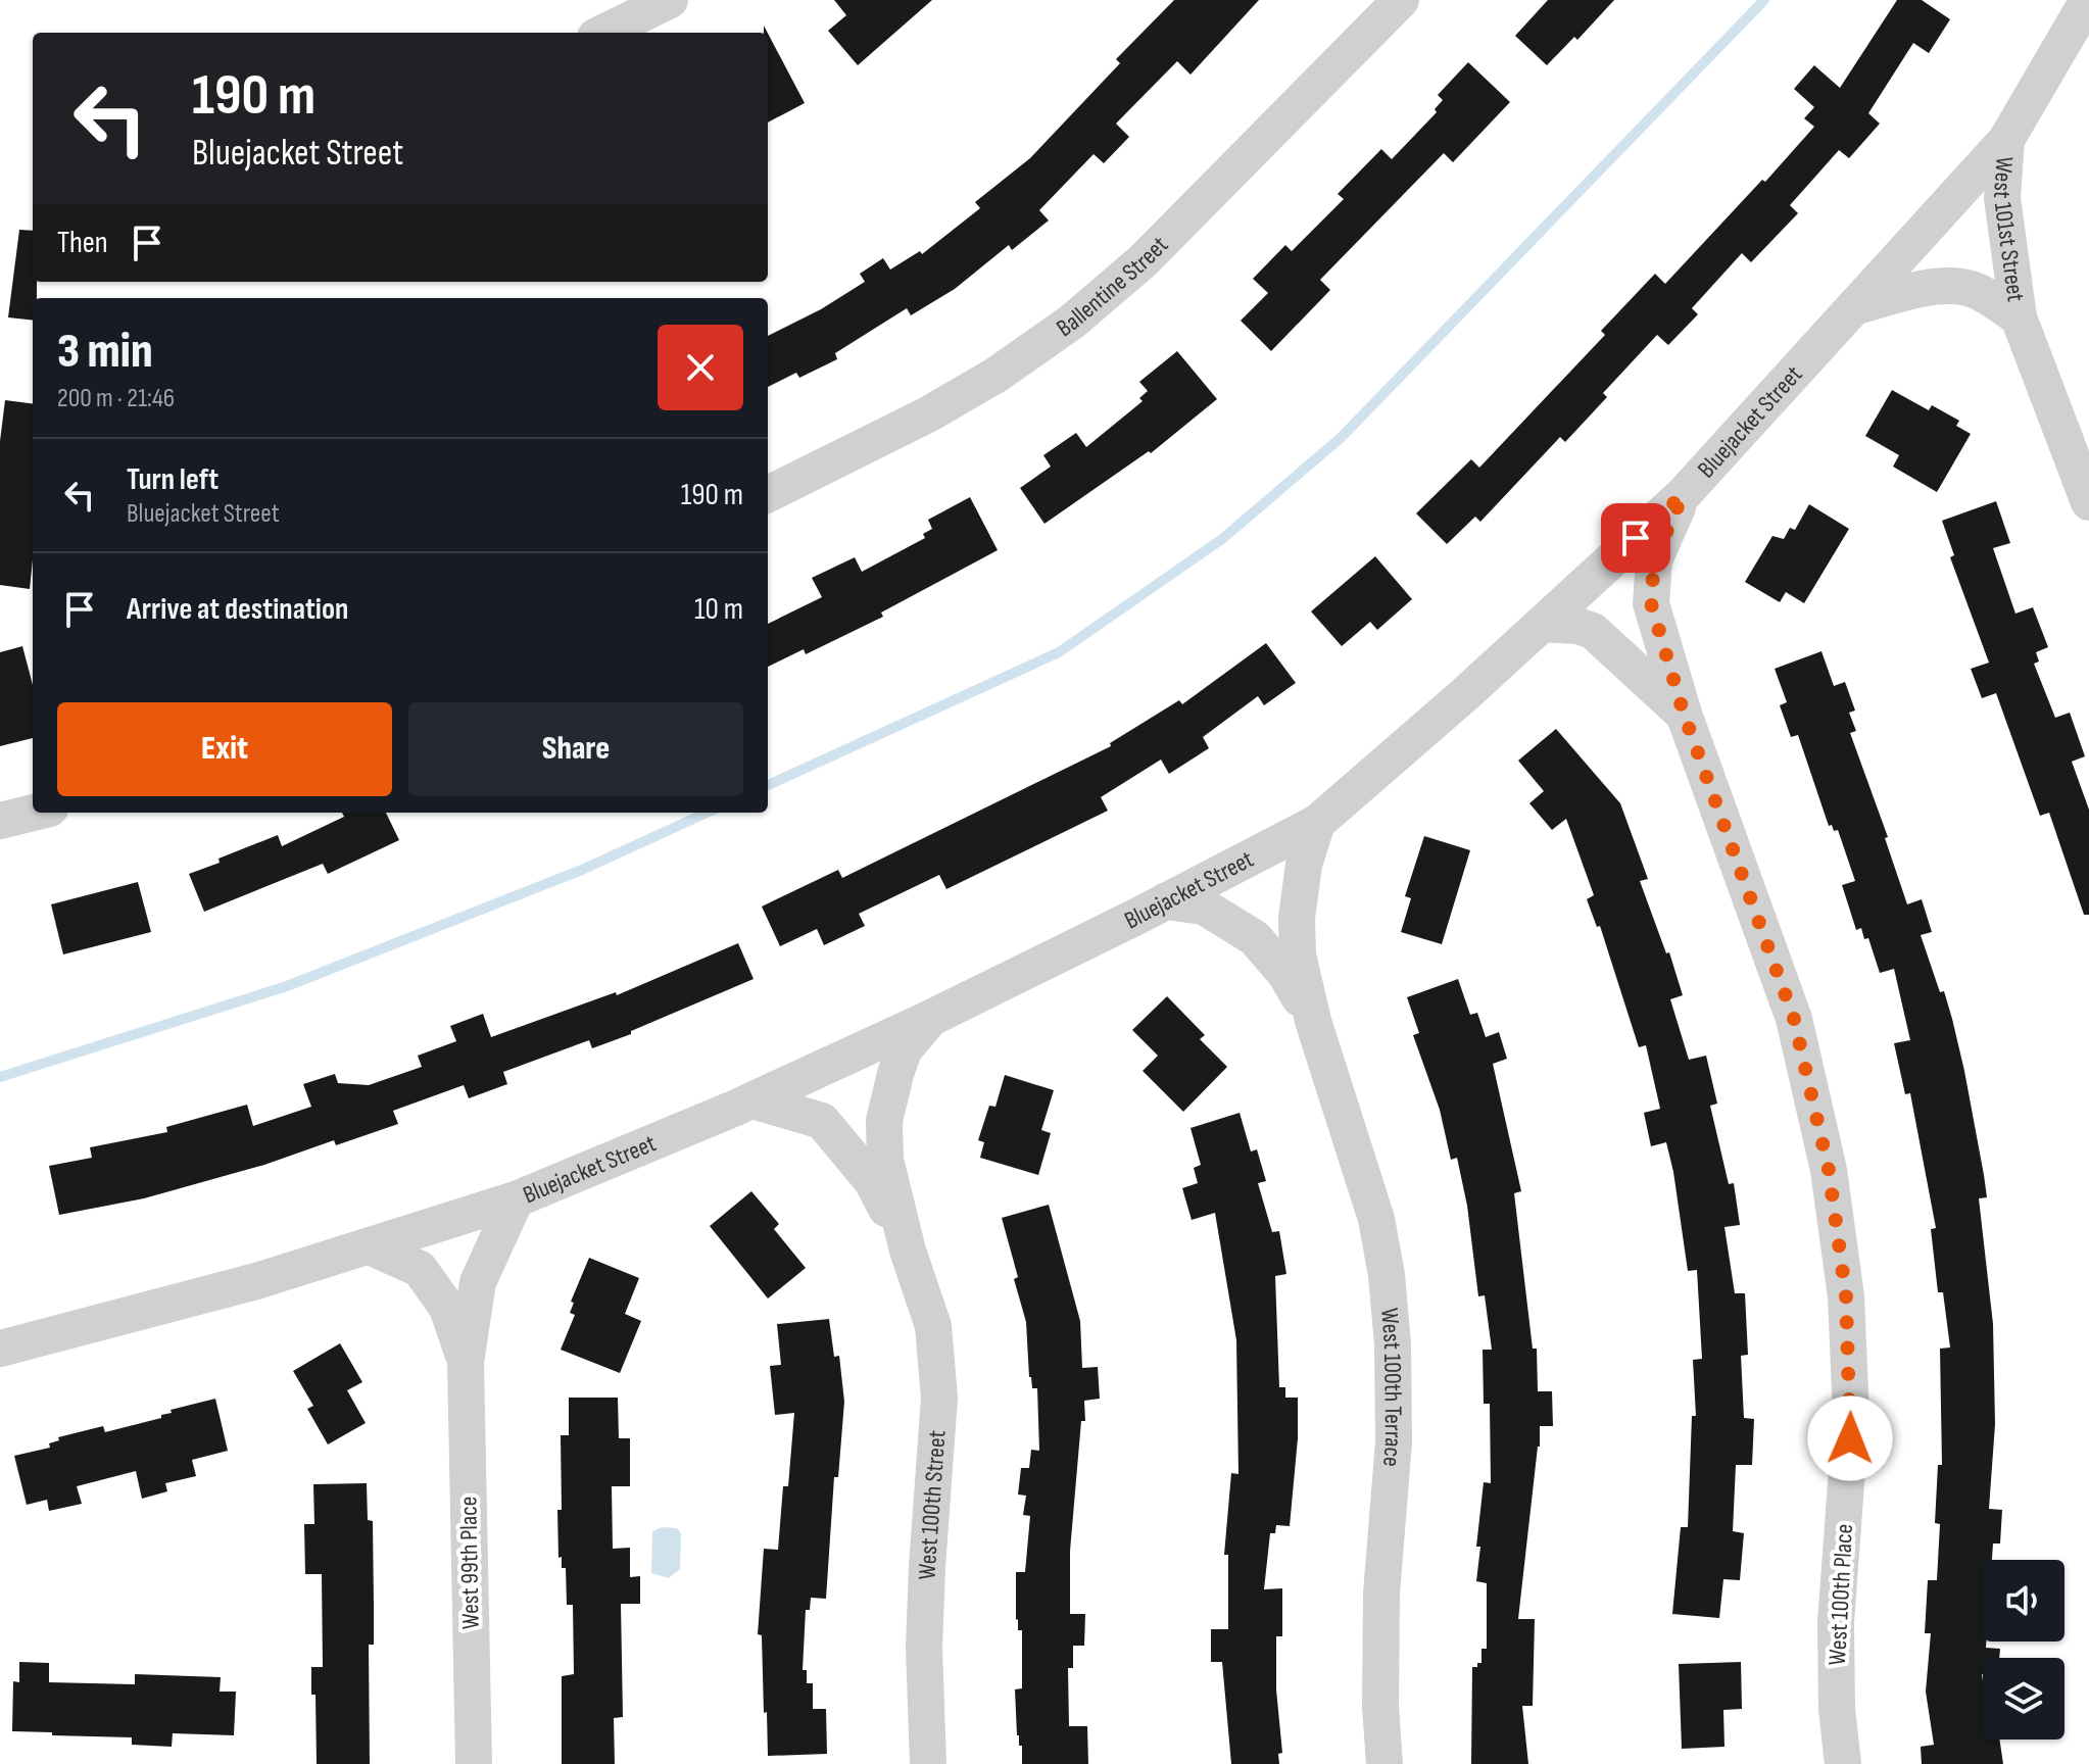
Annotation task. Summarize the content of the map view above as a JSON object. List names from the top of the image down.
{
  "streets": {
    "street": [
      "West 101st Street",
      "Ballentine Street",
      "Bluejacket Street",
      "West 100th Terrace",
      "West 100th Street",
      "West 99th Place",
      "West 100th Place"
    ]
  },
  "crossings": [
    ["West 101st Street", "Bluejacket Street"],
    ["Bluejacket Street", "West 100th Terrace"],
    ["Bluejacket Street", "West 100th Street"],
    ["Bluejacket Street", "West 99th Place"],
    ["Bluejacket Street", "West 100th Place"]
  ],
  "page": {
    "turn": ["190 m", "Bluejacket Street"],
    "then": "Then",
    "heading": ["3 min", "200 m · 21:46"],
    "list": [
      {
        "name": "Turn left",
        "note": "Bluejacket Street",
        "value": "190 m"
      },
      {
        "name": "Arrive at destination",
        "value": "10 m"
      }
    ],
    "buttons": ["Exit", "Share"]
  }
}
